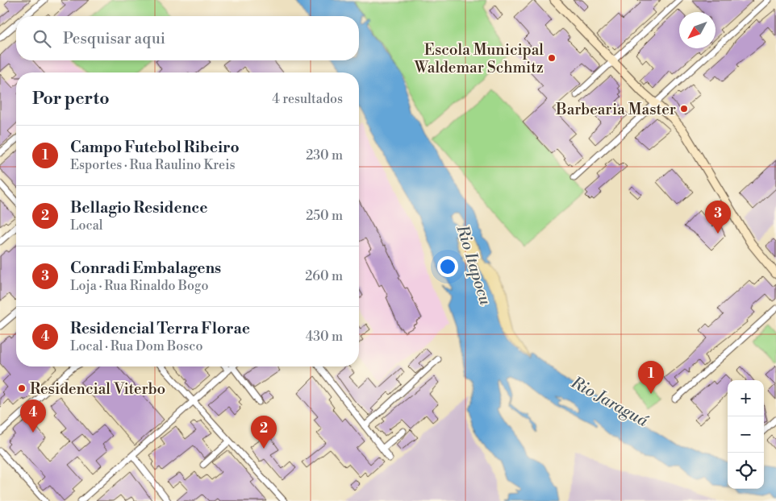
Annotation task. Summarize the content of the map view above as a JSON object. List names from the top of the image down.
{
  "water": ["Rio Itapocu", "Rio Jaraguá"],
  "places": ["Escola Municipal Waldemar Schmitz", "Barbearia Master", "Residencial Viterbo"],
  "north": "bottom left",
  "page": {
    "search": "Pesquisar aqui",
    "heading": ["Por perto", "4 resultados"],
    "list": [
      {
        "mark": "1",
        "name": "Campo Futebol Ribeiro",
        "note": "Esportes · Rua Raulino Kreis",
        "value": "230 m"
      },
      {
        "mark": "2",
        "name": "Bellagio Residence",
        "note": "Local",
        "value": "250 m"
      },
      {
        "mark": "3",
        "name": "Conradi Embalagens",
        "note": "Loja · Rua Rinaldo Bogo",
        "value": "260 m"
      },
      {
        "mark": "4",
        "name": "Residencial Terra Florae",
        "note": "Local · Rua Dom Bosco",
        "value": "430 m"
      }
    ],
    "pins": [
      "3",
      "1",
      "4",
      "2"
    ],
    "map_buttons": ["+", "−"]
  }
}
